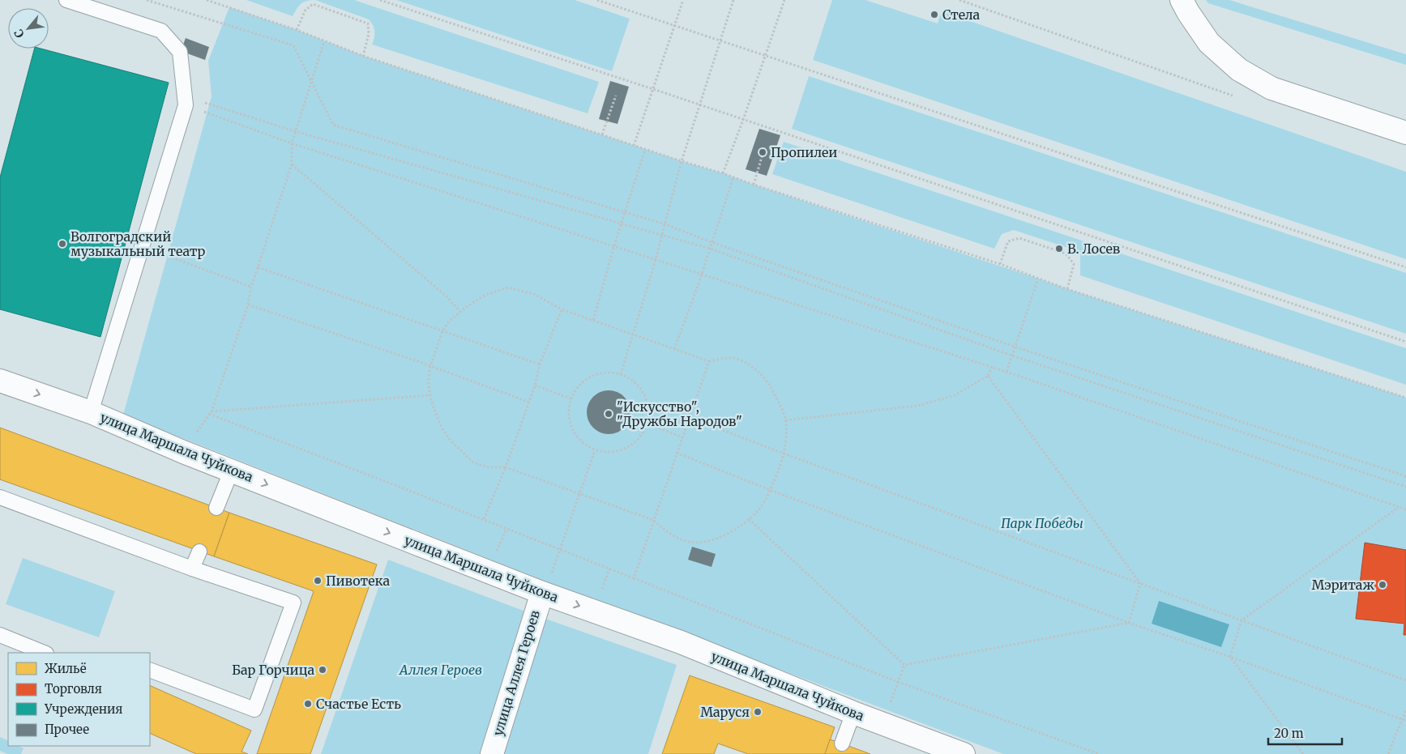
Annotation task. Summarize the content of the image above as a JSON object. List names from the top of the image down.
{
  "streets": {
    "street": ["улица Маршала Чуйкова", "улица Аллея Героев"]
  },
  "crossings": [
    ["улица Маршала Чуйкова", "улица Аллея Героев"]
  ],
  "one_way": ["улица Маршала Чуйкова"],
  "parks": ["Парк Победы", "Аллея Героев"],
  "places": [
    "Стела",
    "Пропилеи",
    "Волгоградский музыкальный театр",
    "В. Лосев",
    "\"Искусство\", \"Дружбы Народов\"",
    "Пивотека",
    "Мэритаж",
    "Бар Горчица",
    "Счастье Есть",
    "Маруся"
  ],
  "legend": [
    "Жильё",
    "Торговля",
    "Учреждения",
    "Прочее"
  ],
  "scale_bar": "20 m",
  "north": "bottom left"
}
